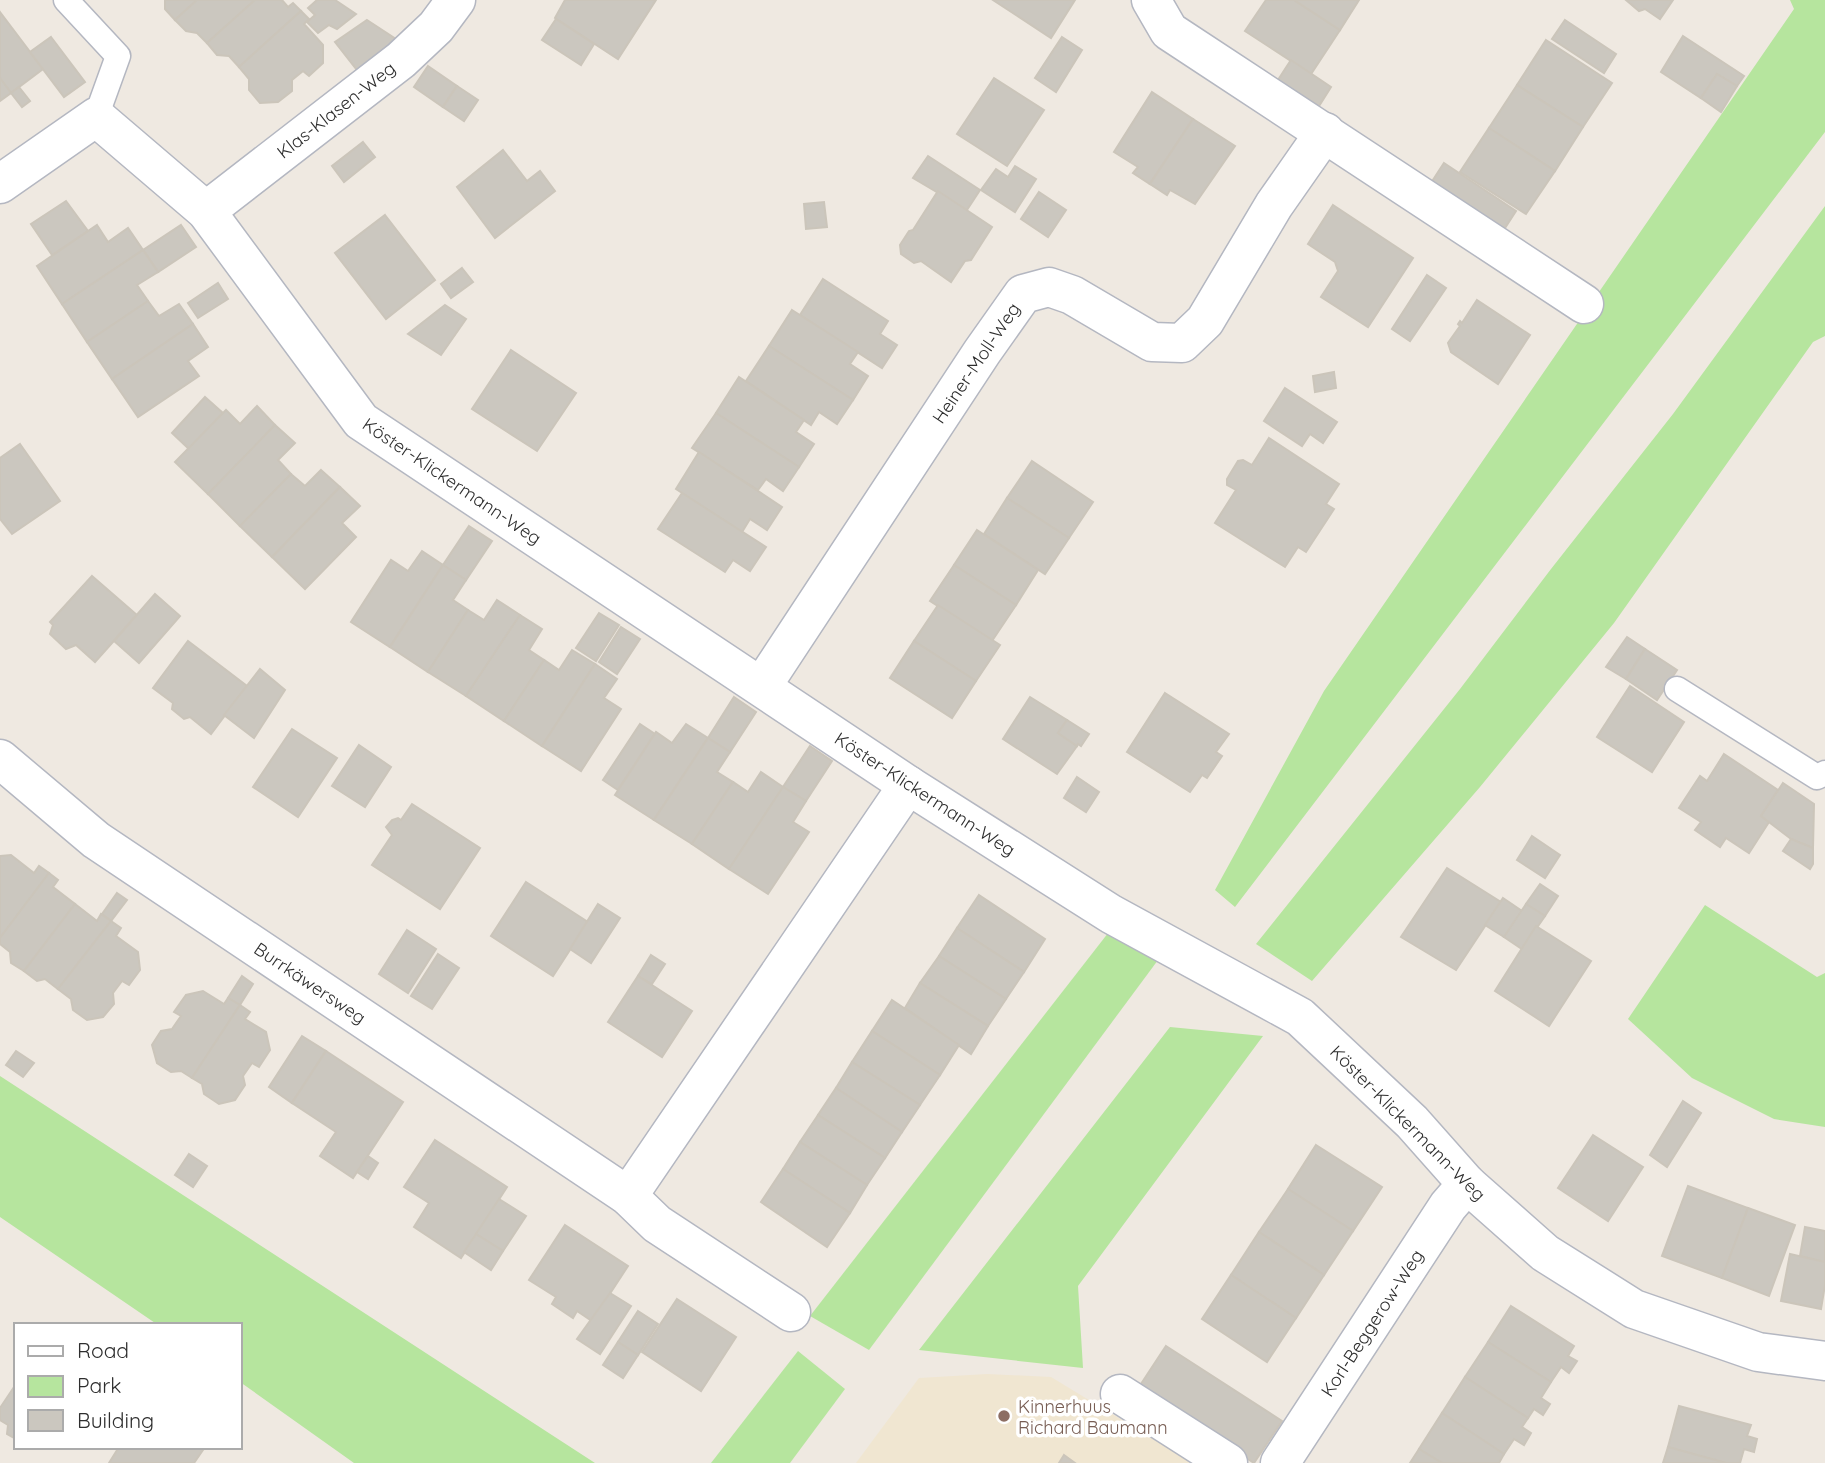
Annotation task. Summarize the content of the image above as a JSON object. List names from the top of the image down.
{
  "streets": {
    "street": [
      "Klas-Klasen-Weg",
      "Heiner-Moll-Weg",
      "Köster-Klickermann-Weg",
      "Burrkäwersweg",
      "Korl-Beggerow-Weg"
    ]
  },
  "crossings": [
    ["Klas-Klasen-Weg", "Köster-Klickermann-Weg"],
    ["Heiner-Moll-Weg", "Köster-Klickermann-Weg"],
    ["Köster-Klickermann-Weg", "Korl-Beggerow-Weg"]
  ],
  "places": ["Kinnerhuus Richard Baumann"],
  "legend": ["Road", "Park", "Building"]
}
